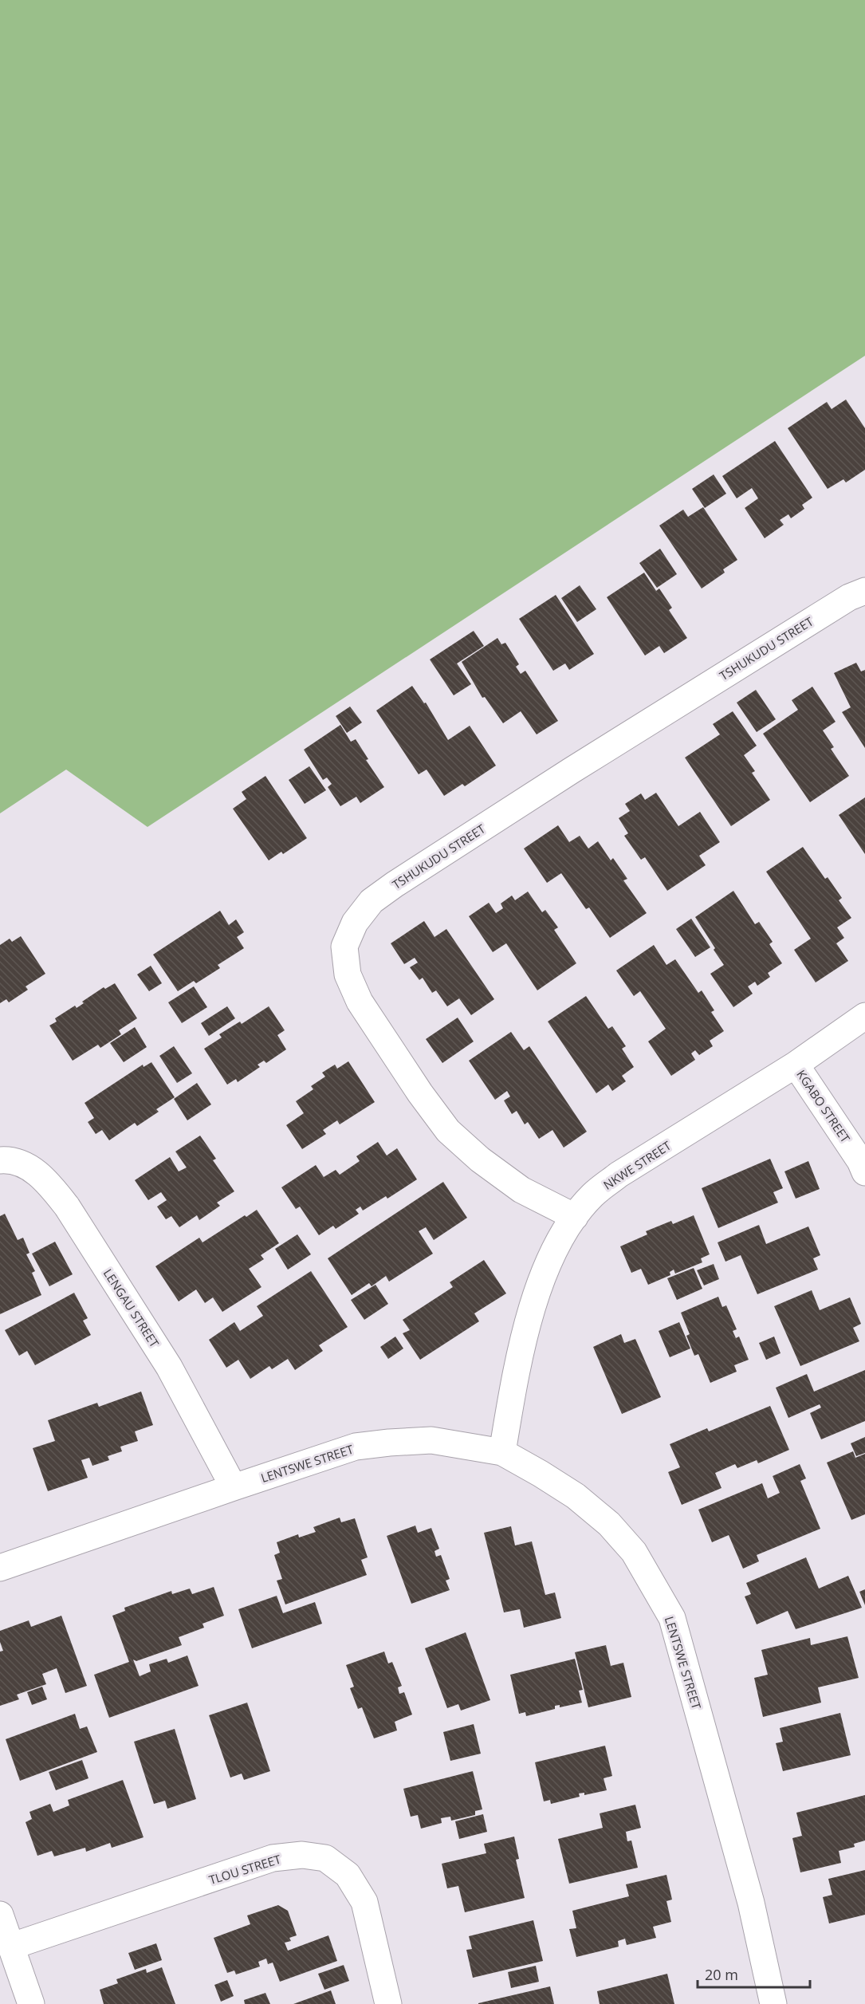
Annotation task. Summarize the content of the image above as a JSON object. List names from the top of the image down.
{
  "streets": {
    "street": [
      "TSHUKUDU STREET",
      "KGABO STREET",
      "NKWE STREET",
      "LENGAU STREET",
      "LENTSWE STREET",
      "TLOU STREET"
    ]
  },
  "crossings": [
    ["TSHUKUDU STREET", "NKWE STREET"],
    ["KGABO STREET", "NKWE STREET"],
    ["NKWE STREET", "LENTSWE STREET"],
    ["LENGAU STREET", "LENTSWE STREET"]
  ],
  "scale_bar": "20 m"
}
